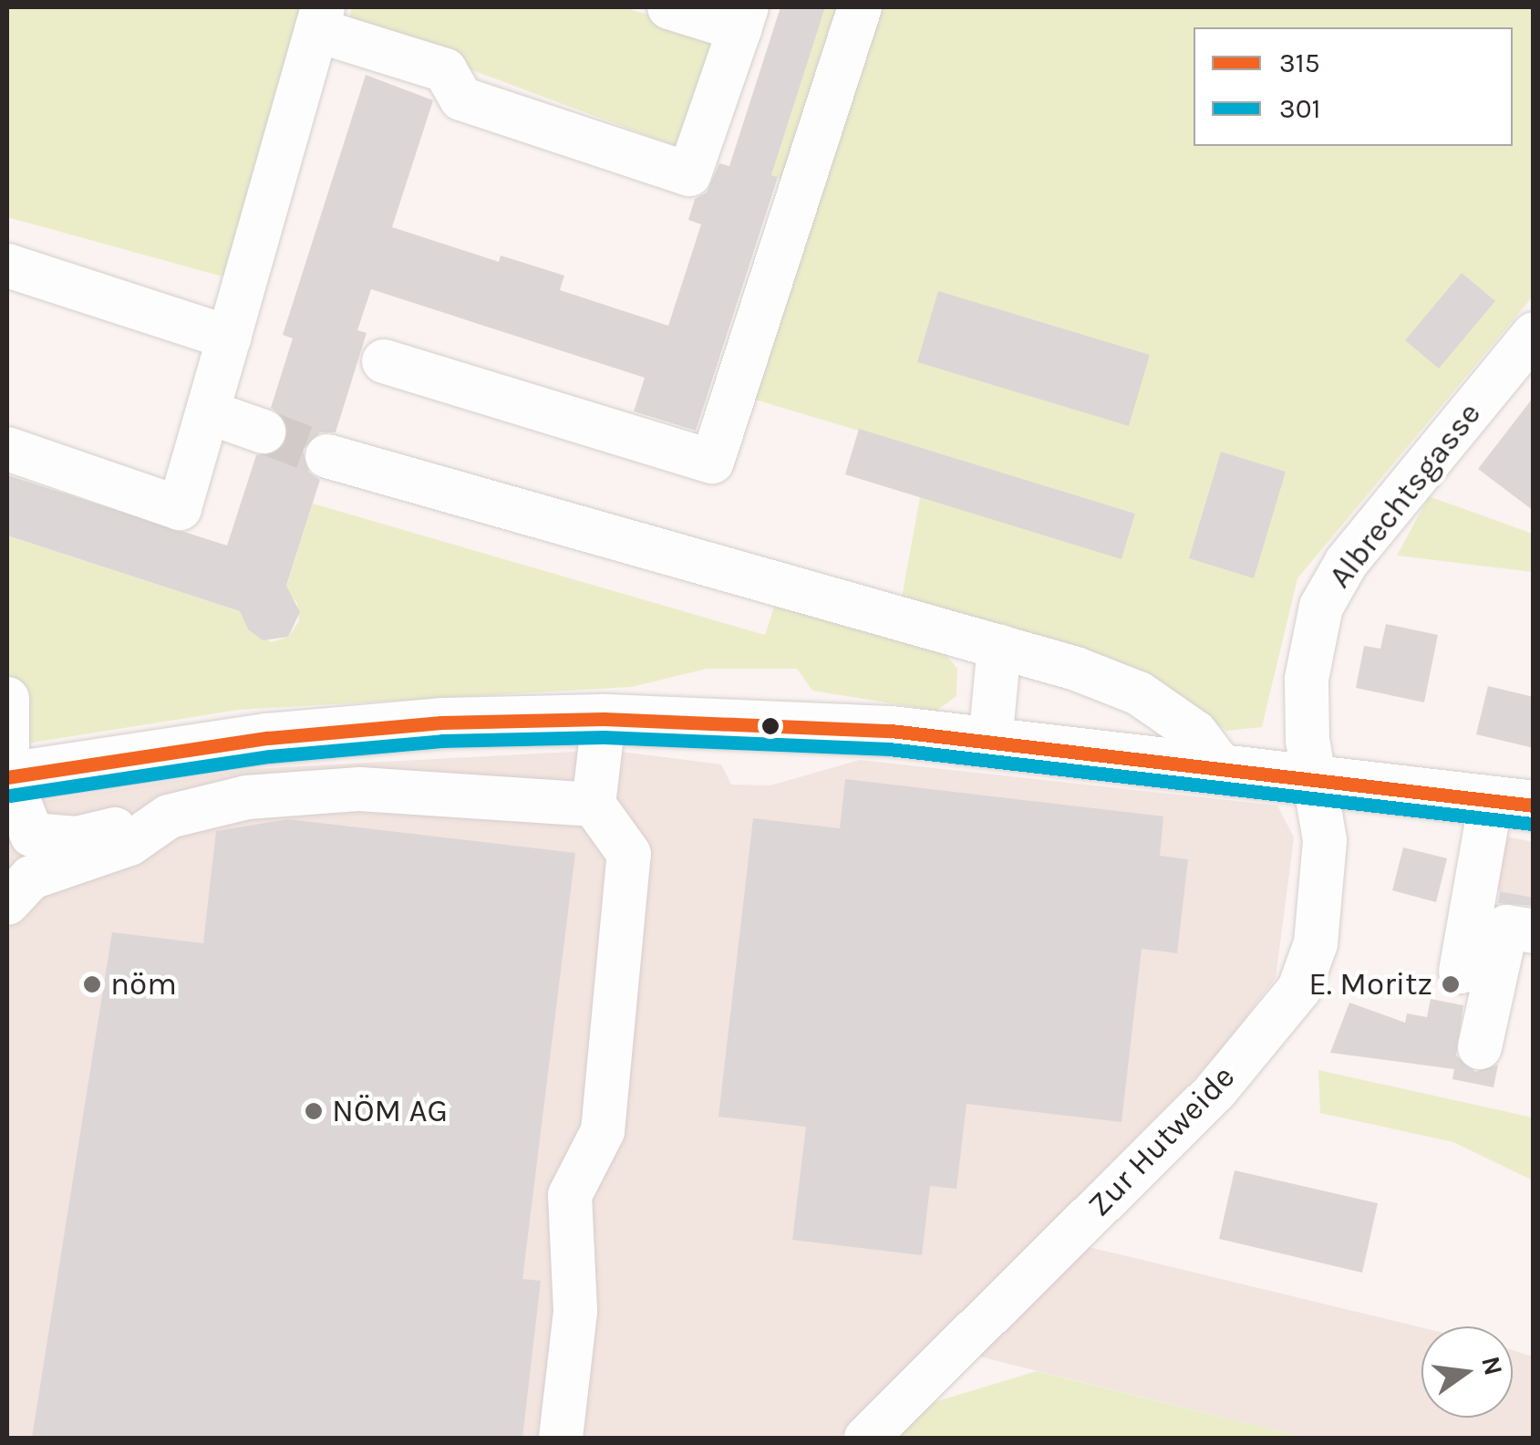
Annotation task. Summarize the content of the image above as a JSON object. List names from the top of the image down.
{
  "streets": {
    "street": ["Albrechtsgasse", "Zur Hutweide"]
  },
  "crossings": [
    ["Albrechtsgasse", "Zur Hutweide"]
  ],
  "places": ["nöm", "E. Moritz", "NÖM AG"],
  "lines": ["transit line 315", "transit line 301"],
  "legend": ["315", "301"],
  "north": "right"
}
